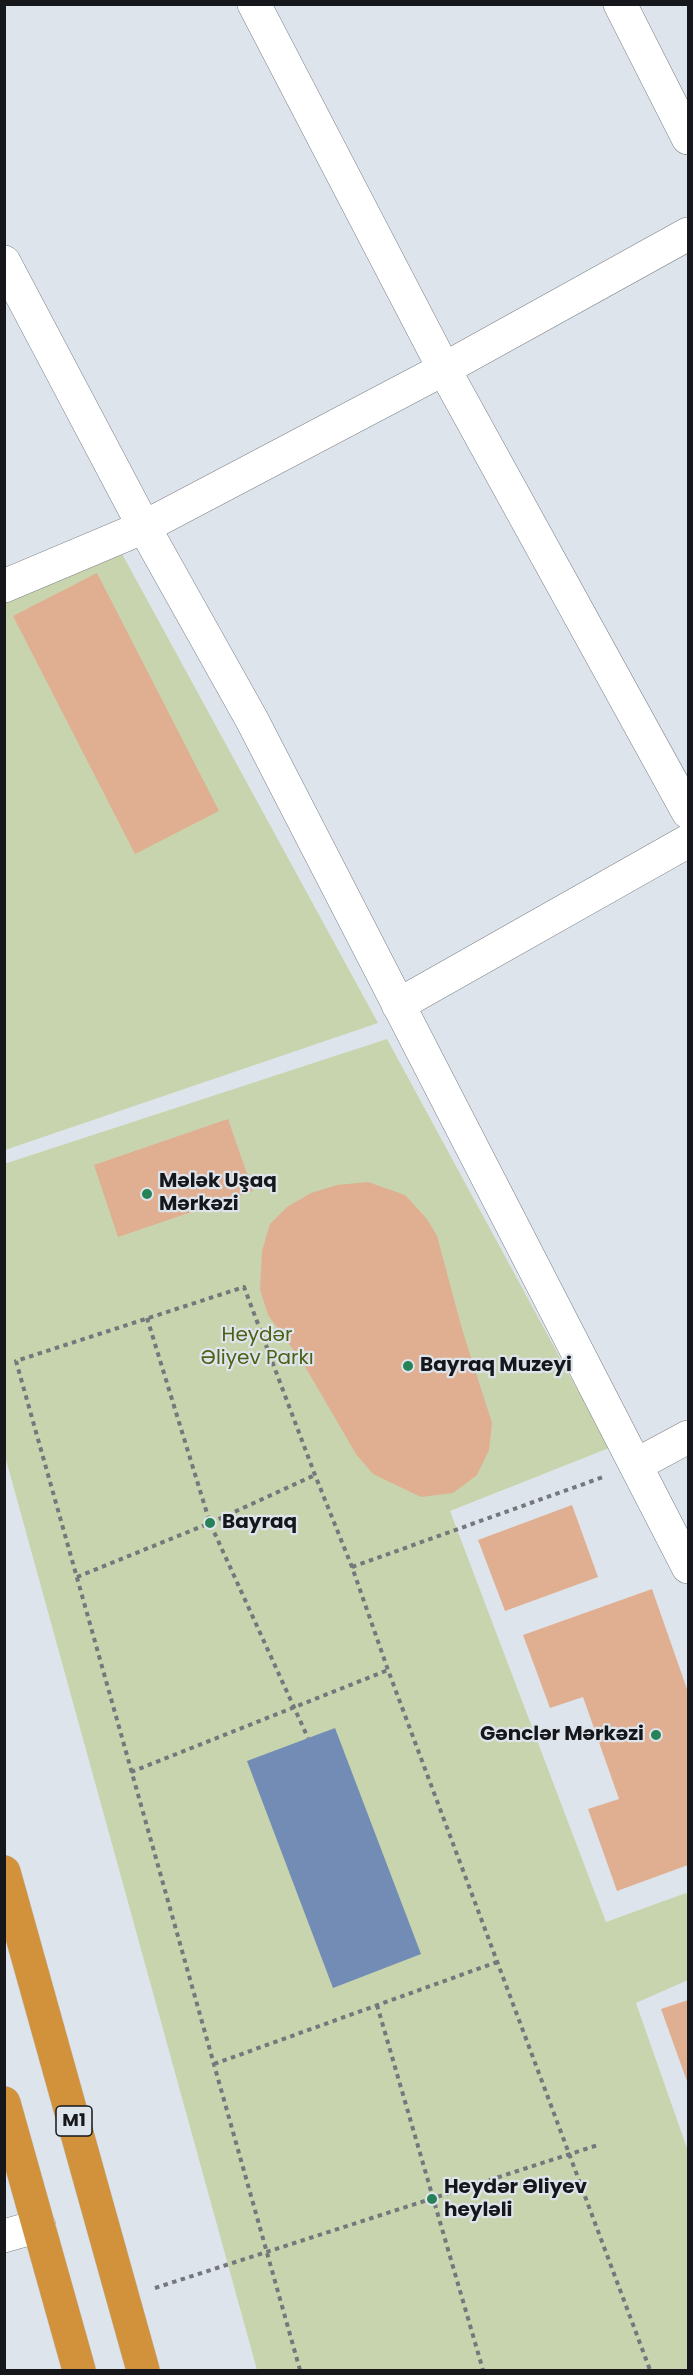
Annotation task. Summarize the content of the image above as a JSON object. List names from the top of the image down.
{
  "streets": {
    "highway": ["M1"]
  },
  "parks": ["Heydər Əliyev Parkı"],
  "places": [
    "Mələk Uşaq Mərkəzi",
    "Bayraq Muzeyi",
    "Bayraq",
    "Gənclər Mərkəzi",
    "Heydər Əliyev heyləli"
  ]
}
